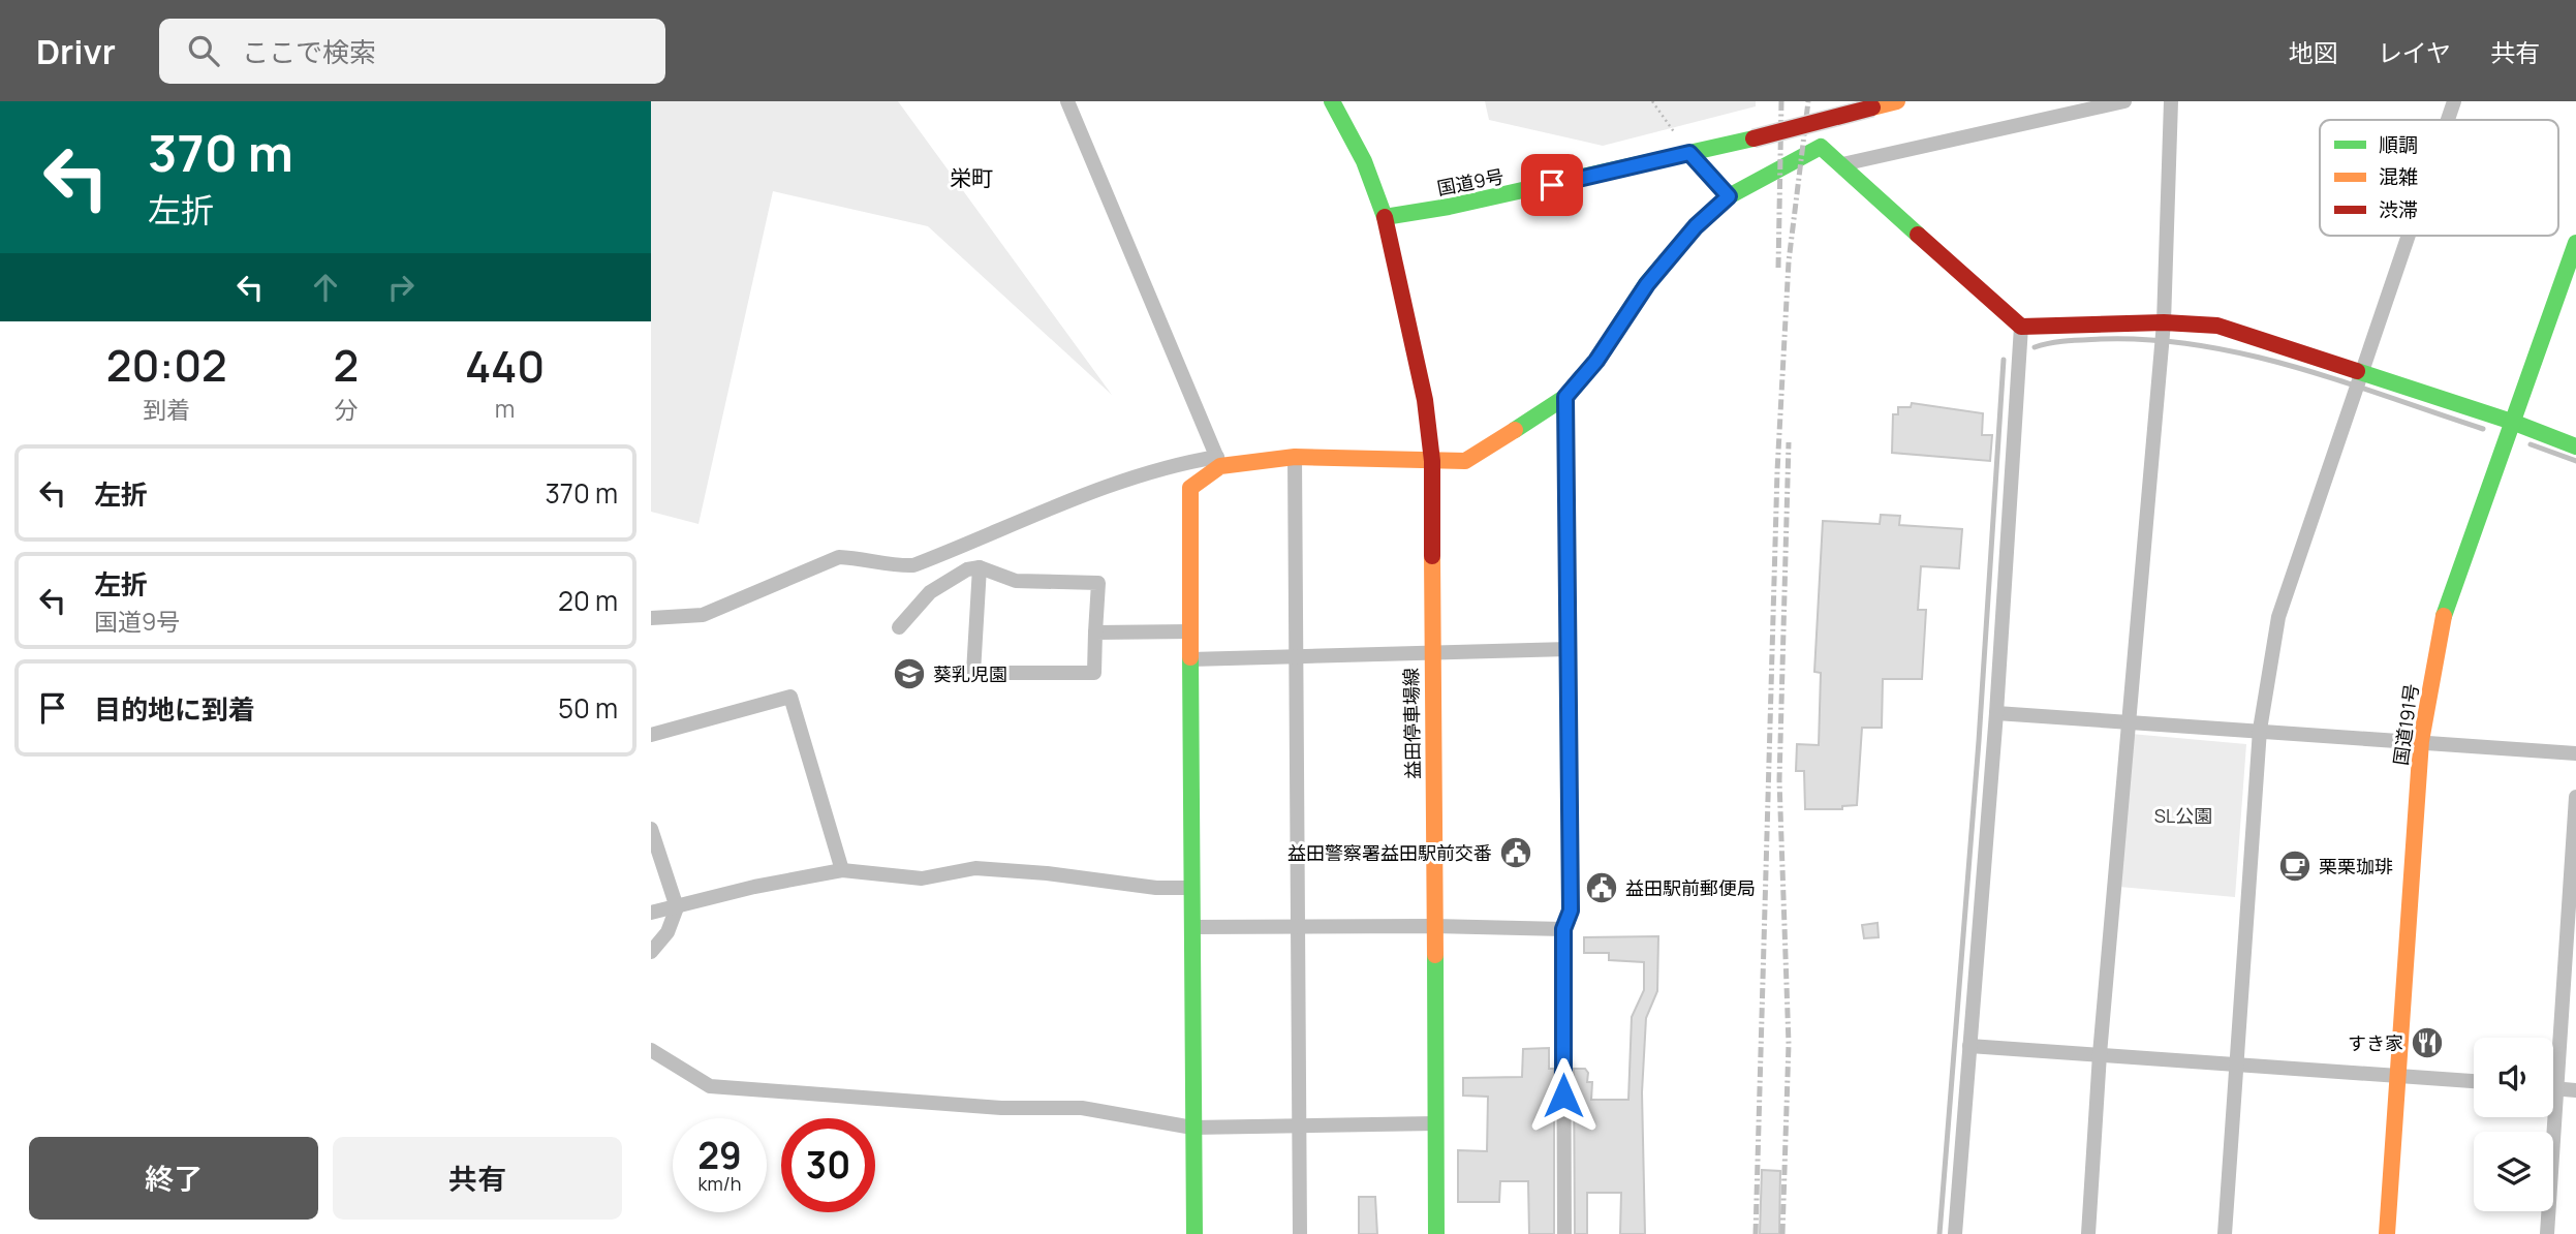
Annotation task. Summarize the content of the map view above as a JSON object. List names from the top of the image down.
{
  "streets": {
    "main road": ["国道9号", "益田停車場線", "国道191号"]
  },
  "crossings": [
    ["国道9号", "益田停車場線"]
  ],
  "districts": ["栄町"],
  "parks": ["SL公園"],
  "places": {
    "school or university": ["葵乳児園"],
    "public building": ["益田警察署益田駅前交番", "益田駅前郵便局"],
    "cafe": ["栗栗珈琲"],
    "restaurant": ["すき家"]
  },
  "legend": ["順調", "混雑", "渋滞"],
  "page": {
    "header": "Drivr",
    "search": "ここで検索",
    "nav": ["地図", "レイヤ", "共有"],
    "turn": ["370 m", "左折"],
    "eta": [
      "20:02",
      "到着",
      "2",
      "分",
      "440",
      "m"
    ],
    "list": [
      {
        "name": "左折",
        "value": "370 m"
      },
      {
        "name": "左折",
        "note": "国道9号",
        "value": "20 m"
      },
      {
        "name": "目的地に到着",
        "value": "50 m"
      }
    ],
    "speed": "29 km/h",
    "limit": "30",
    "buttons": ["終了", "共有"]
  }
}
